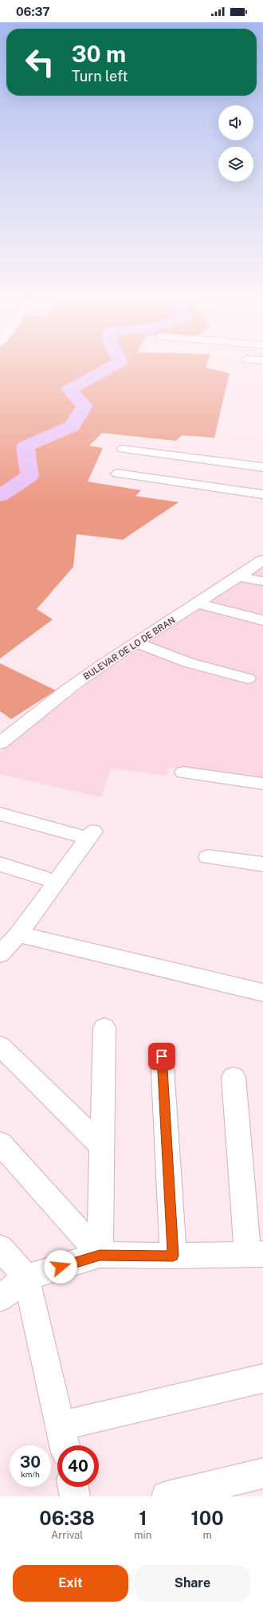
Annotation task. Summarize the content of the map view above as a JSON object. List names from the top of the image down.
{
  "streets": {
    "street": ["BULEVAR DE LO DE BRAN"]
  },
  "page": {
    "status": "06:37",
    "turn": ["30 m", "Turn left"],
    "speed": "30 km/h",
    "limit": "40",
    "eta": [
      "06:38",
      "Arrival",
      "1",
      "min",
      "100",
      "m"
    ],
    "buttons": ["Exit", "Share"]
  }
}
